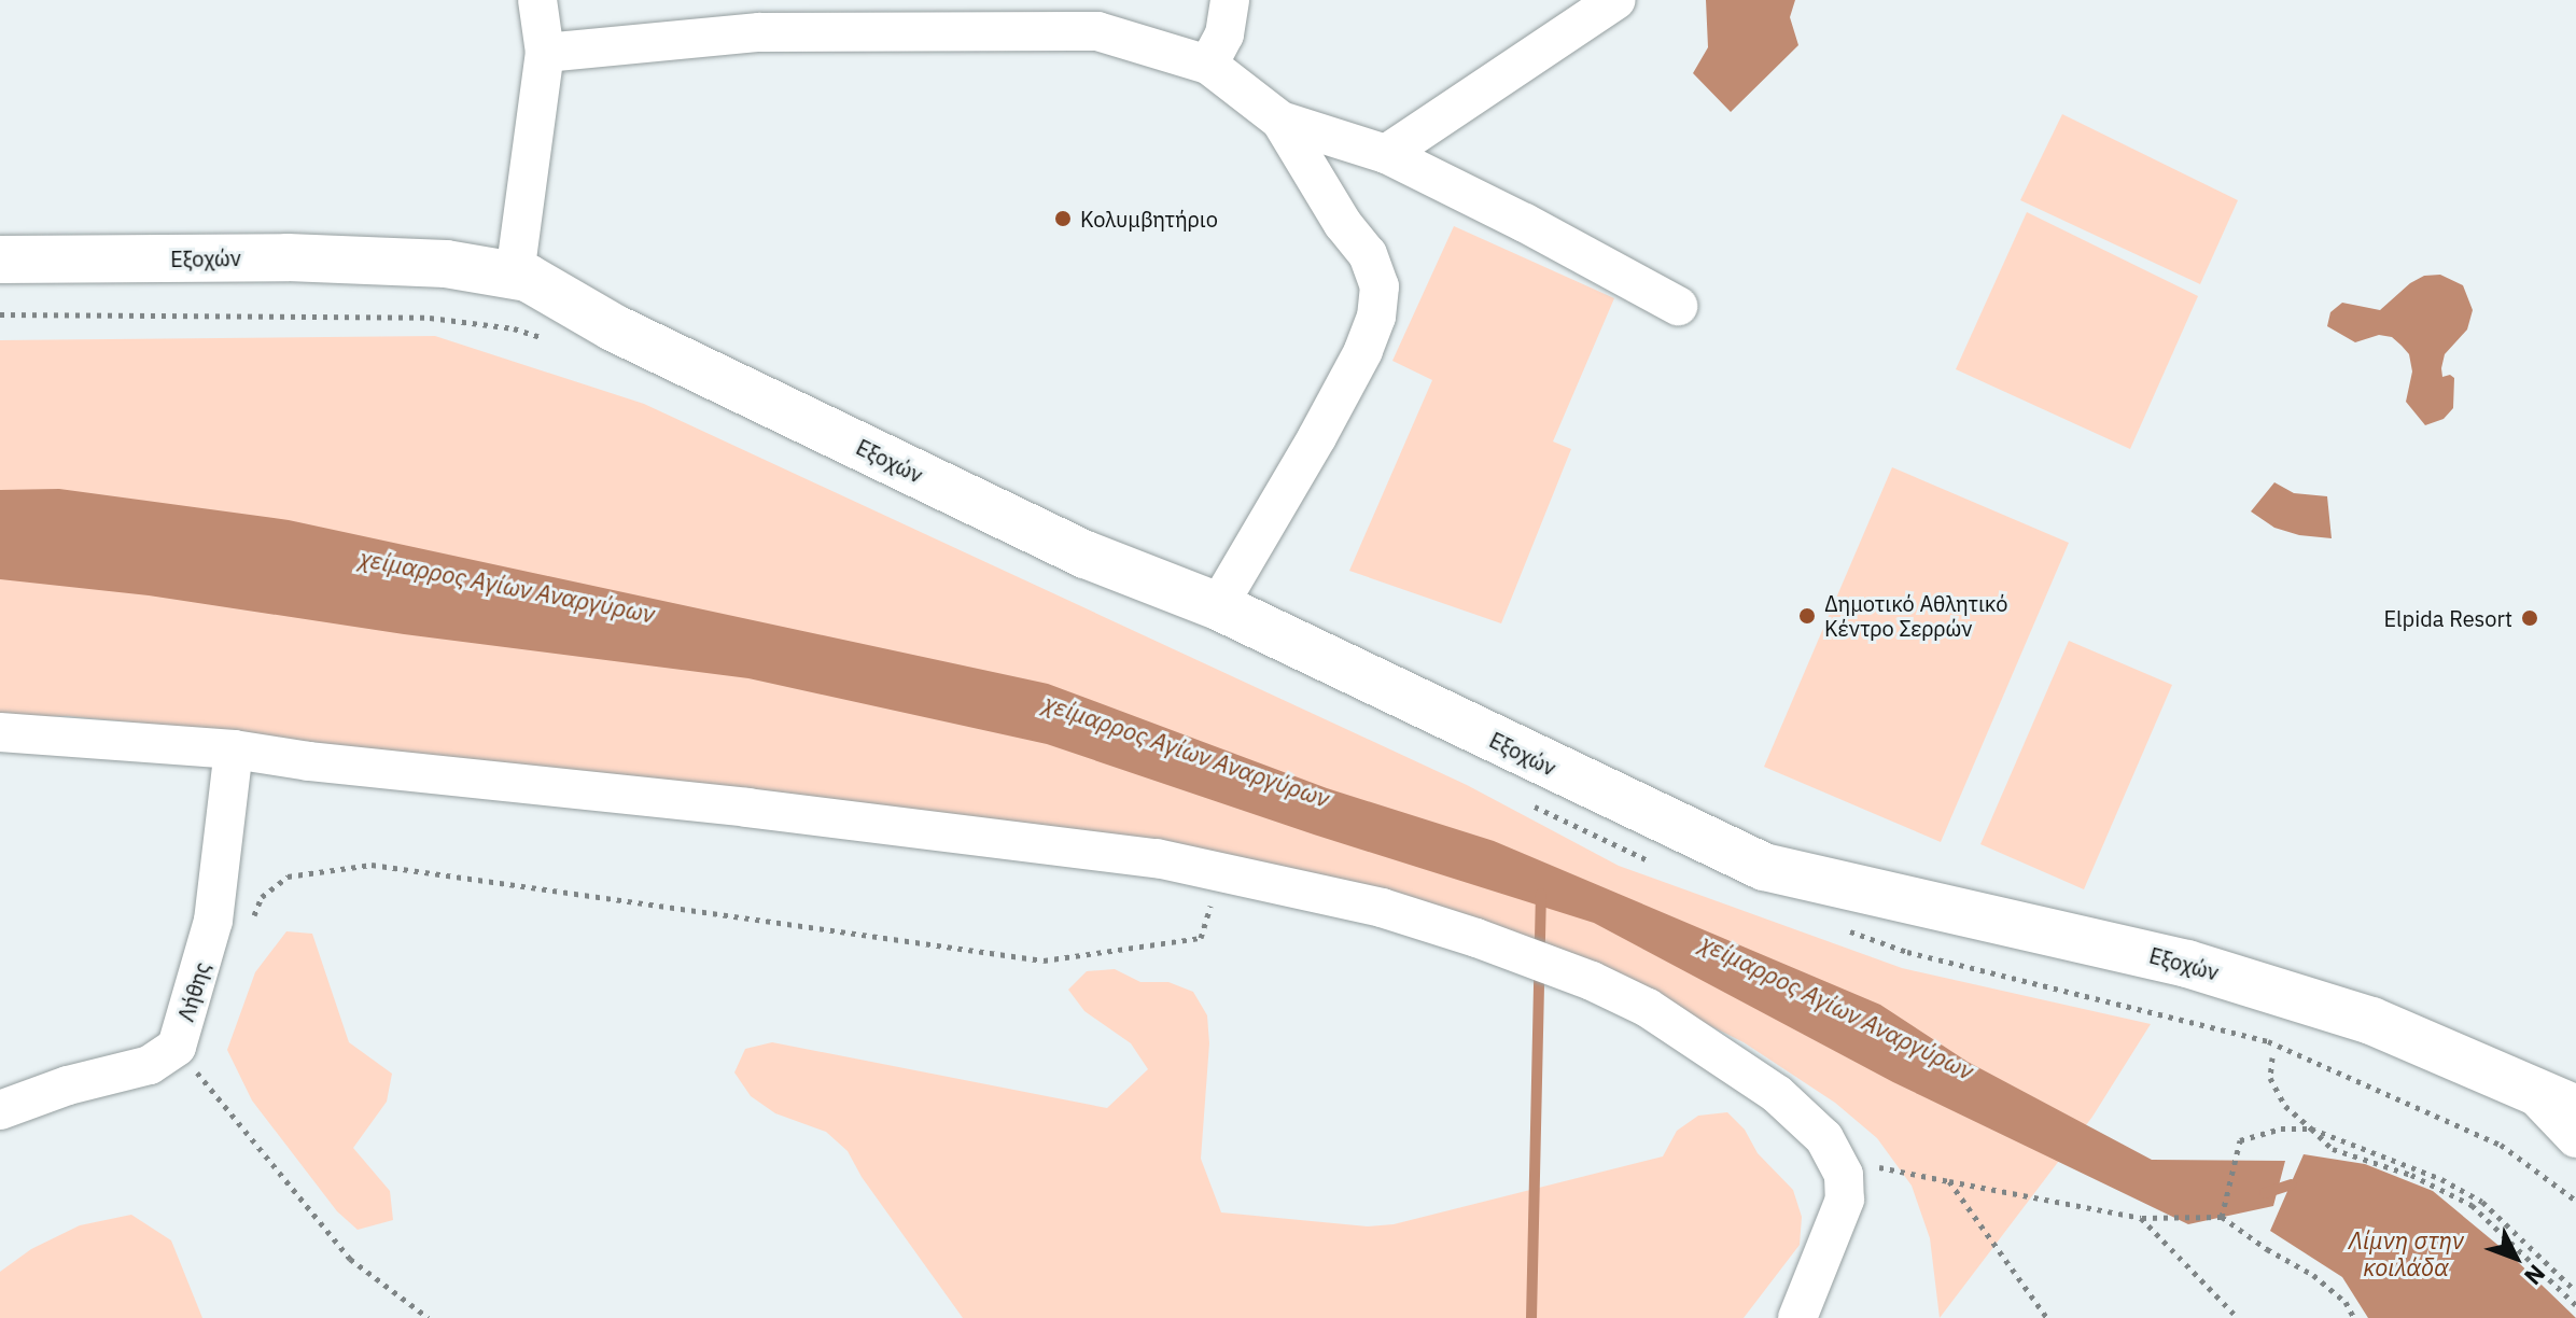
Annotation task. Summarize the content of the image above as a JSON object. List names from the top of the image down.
{
  "streets": {
    "main road": ["Εξοχών"],
    "street": ["Λήθης"]
  },
  "water": ["χείμαρρος Αγίων Αναργύρων", "Λίμνη στην κοιλάδα"],
  "places": ["Κολυμβητήριο", "Δημοτικό Αθλητικό Κέντρο Σερρών", "Elpida Resort"],
  "north": "bottom right"
}
